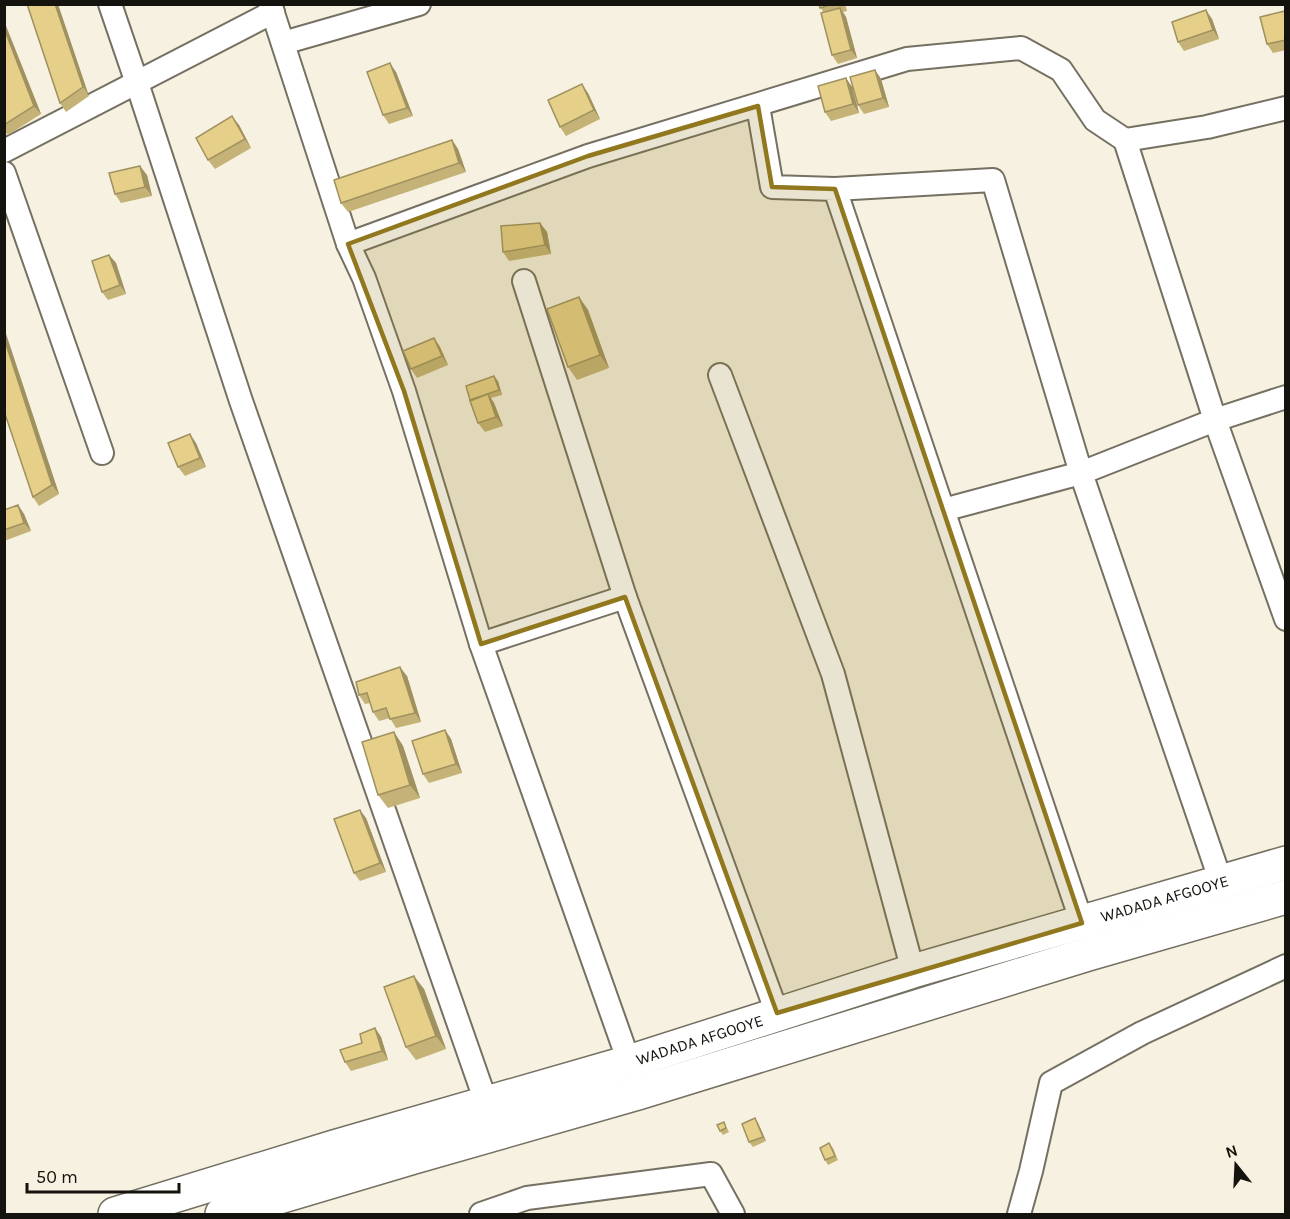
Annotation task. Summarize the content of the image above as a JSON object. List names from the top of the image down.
{
  "streets": {
    "highway": ["WADADA AFGOOYE"]
  },
  "scale_bar": "50 m",
  "north": "top"
}
